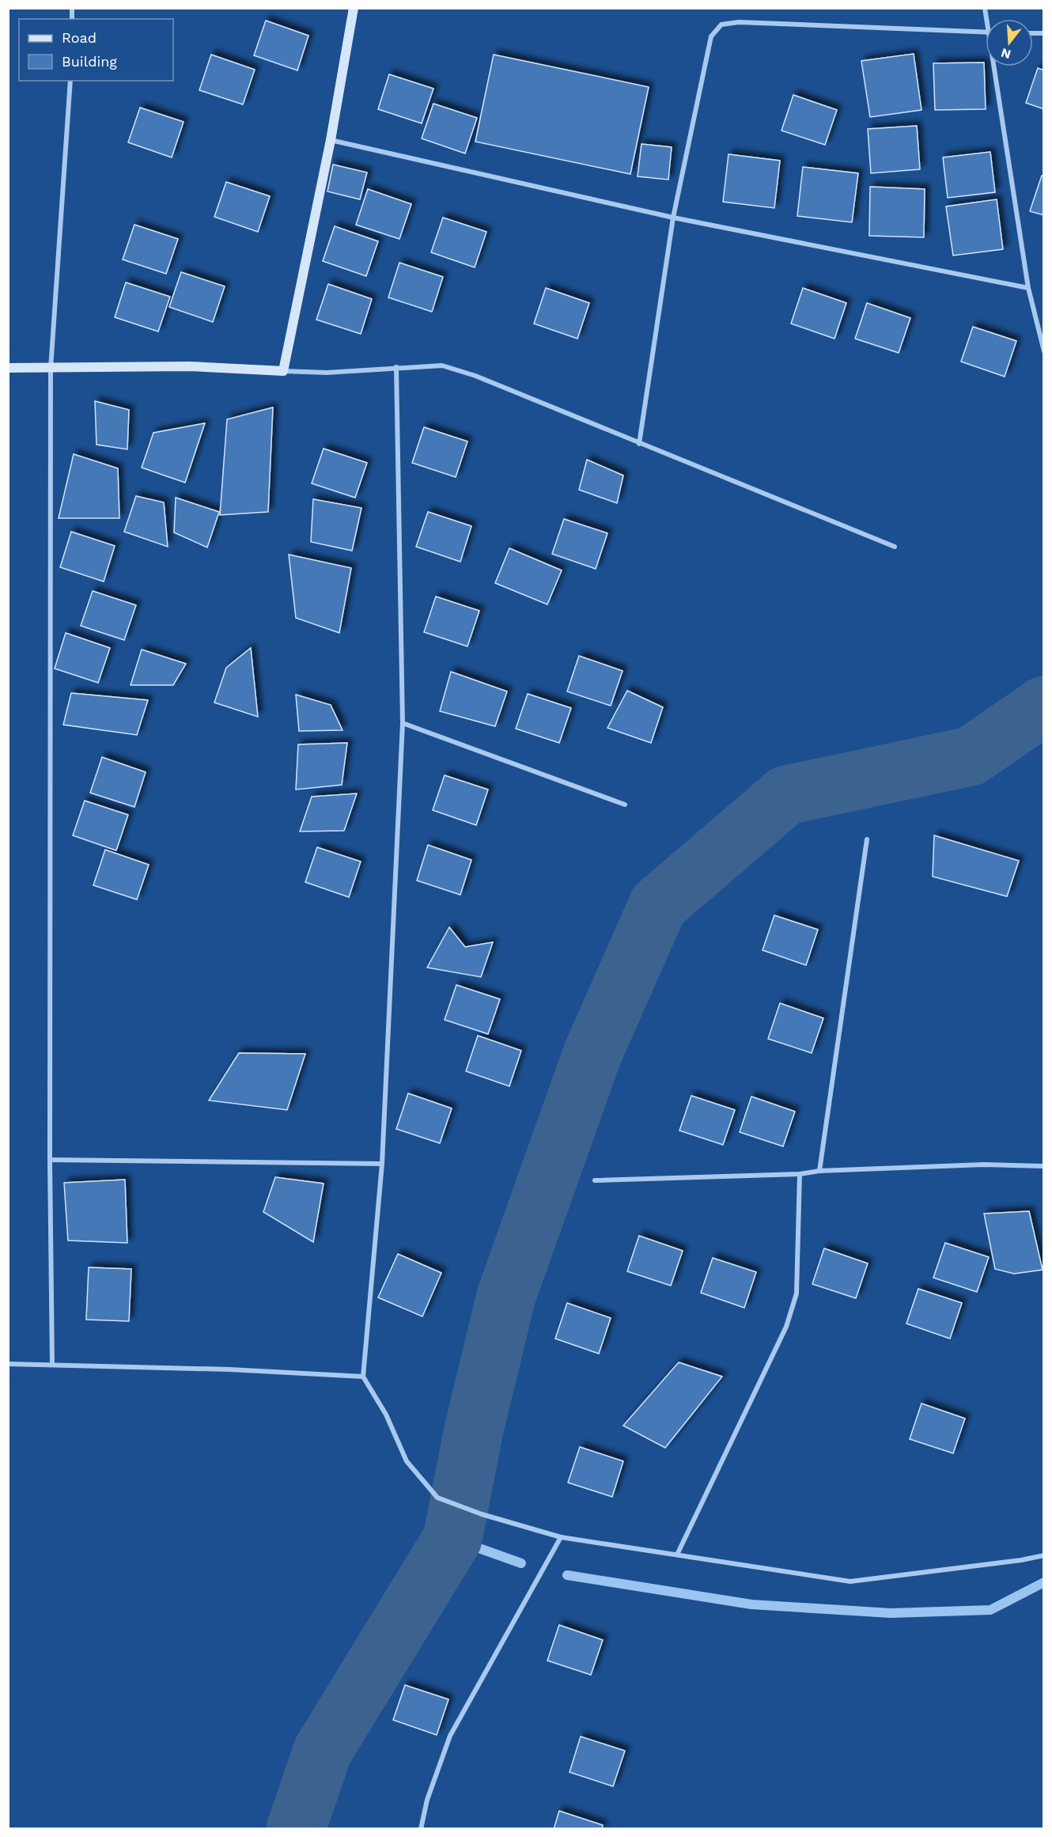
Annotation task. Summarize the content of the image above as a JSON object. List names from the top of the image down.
{
  "legend": ["Road", "Building"],
  "north": "bottom"
}
